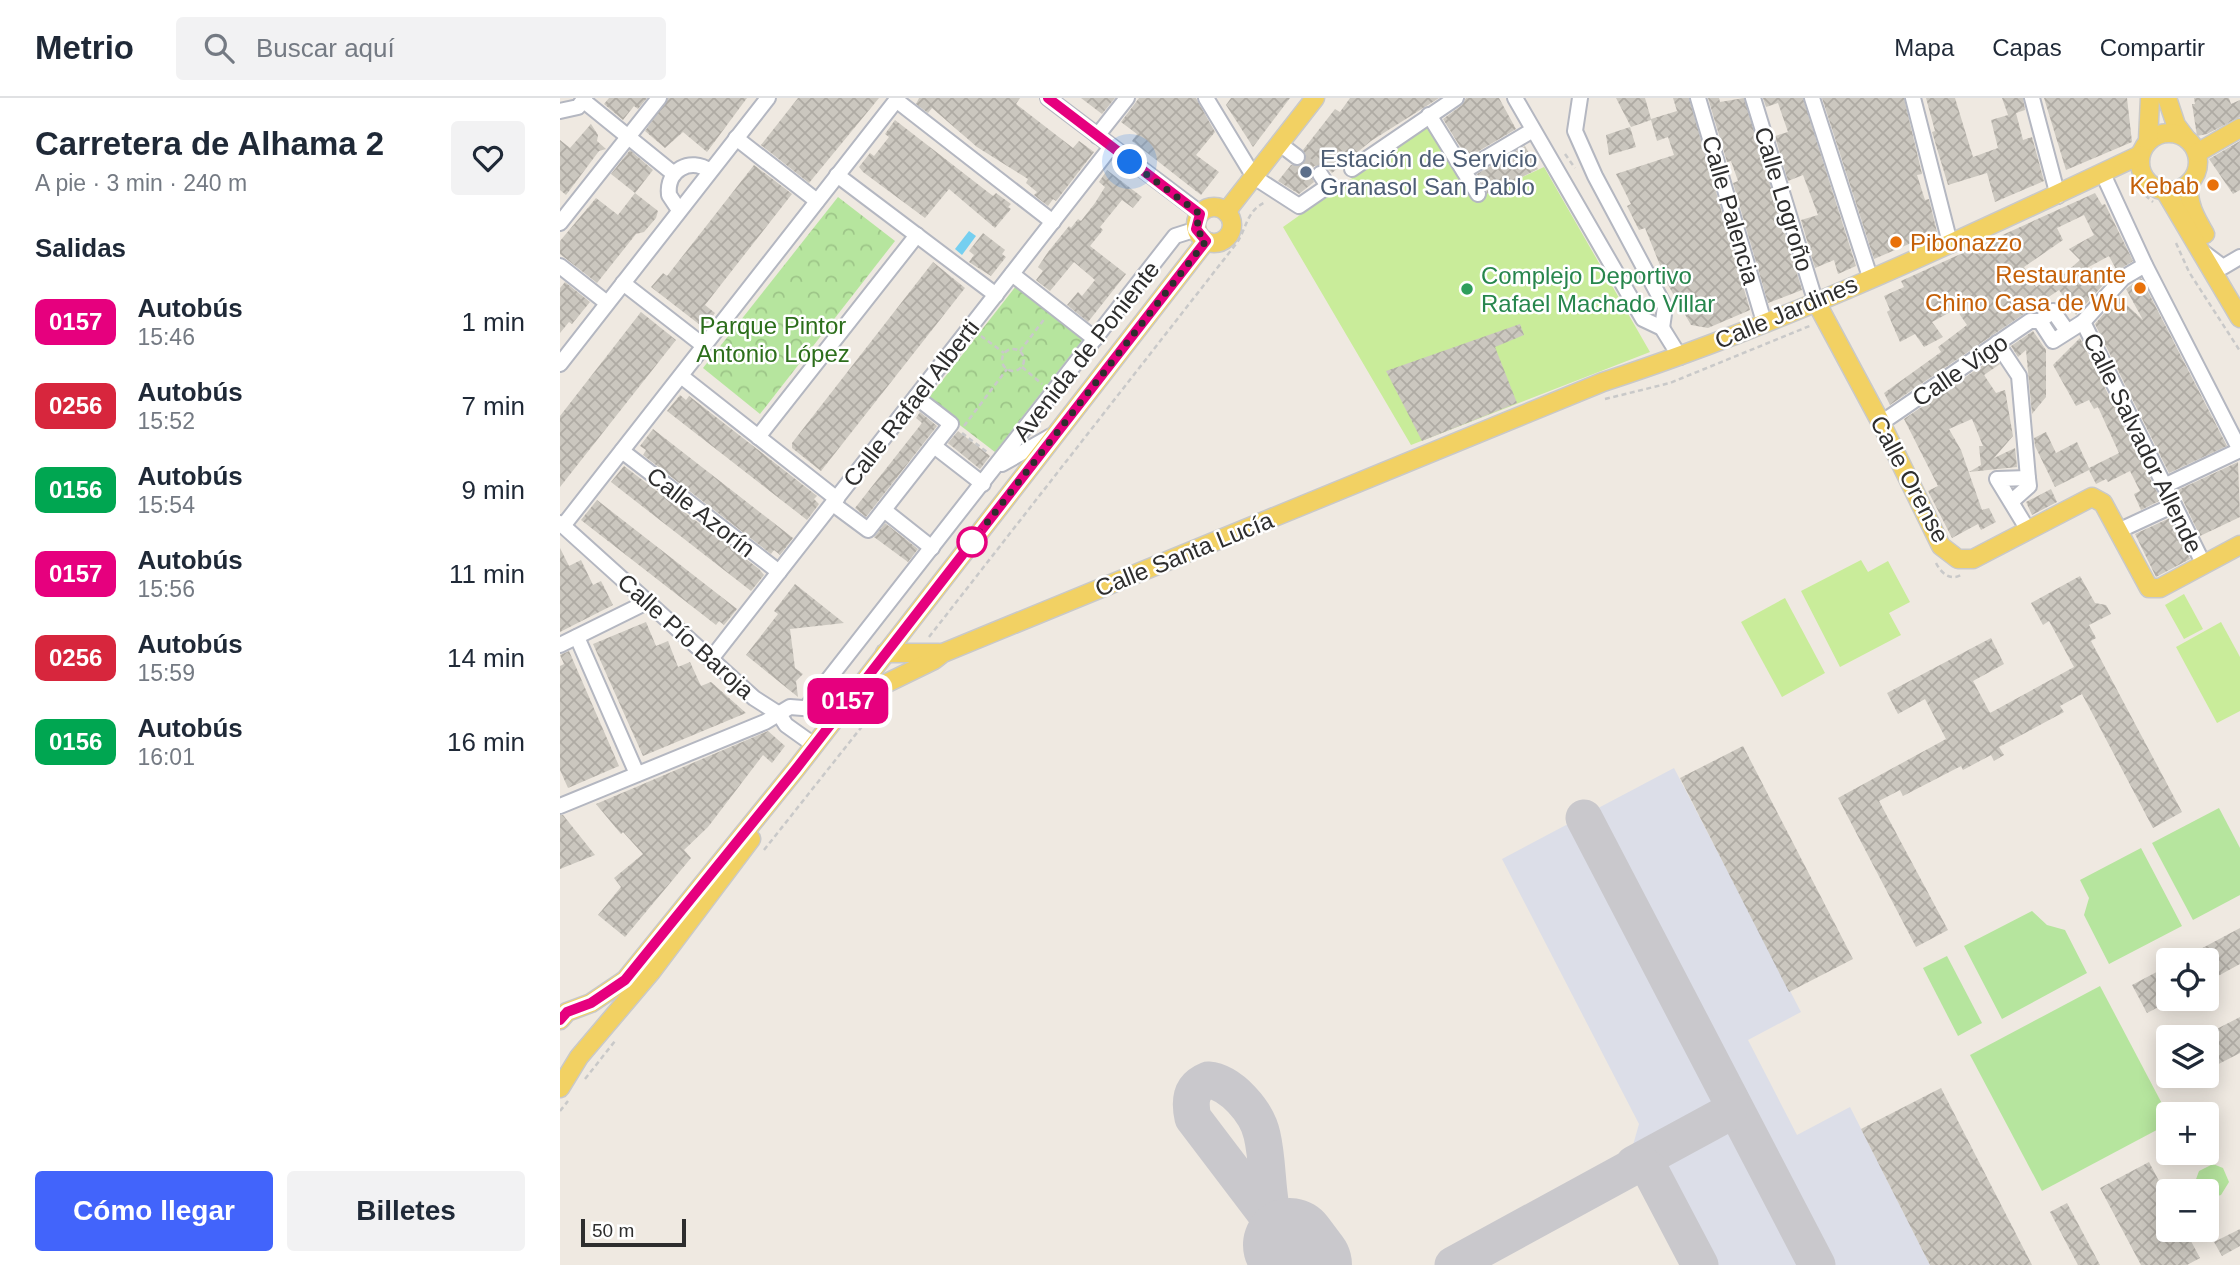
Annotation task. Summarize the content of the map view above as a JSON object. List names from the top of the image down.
{
  "streets": {
    "main road": [
      "Calle Jardines",
      "Avenida de Poniente",
      "Calle Orense",
      "Calle Santa Lucía"
    ],
    "street": [
      "Calle Logroño",
      "Calle Palencia",
      "Calle Vigo",
      "Calle Rafael Alberti",
      "Calle Salvador Allende",
      "Calle Azorín",
      "Calle Pío Baroja"
    ]
  },
  "crossings": [
    ["Calle Logroño", "Calle Jardines"],
    ["Calle Logroño", "Calle Orense"],
    ["Calle Palencia", "Calle Jardines"],
    ["Calle Jardines", "Calle Orense"],
    ["Calle Jardines", "Calle Santa Lucía"],
    ["Avenida de Poniente", "Calle Santa Lucía"],
    ["Avenida de Poniente", "Calle Pío Baroja"],
    ["Calle Vigo", "Calle Salvador Allende"],
    ["Calle Vigo", "Calle Orense"],
    ["Calle Rafael Alberti", "Calle Azorín"],
    ["Calle Rafael Alberti", "Calle Pío Baroja"],
    ["Calle Salvador Allende", "Calle Orense"]
  ],
  "parks": ["Parque Pintor Antonio López"],
  "places": [
    "Estación de Servicio Granasol San Pablo",
    "Kebab",
    "Pibonazzo",
    "Restaurante Chino Casa de Wu",
    "Complejo Deportivo Rafael Machado Villar"
  ],
  "lines": ["bus line 0157"],
  "scale_bar": "50 m",
  "page": {
    "header": "Metrio",
    "search": "Buscar aquí",
    "nav": ["Mapa", "Capas", "Compartir"],
    "heading": [
      ["Carretera de Alhama 2", "A pie · 3 min · 240 m"],
      "Salidas"
    ],
    "on_map": "0157",
    "list": [
      {
        "mark": "0157",
        "name": "Autobús",
        "note": "15:46",
        "value": "1 min"
      },
      {
        "mark": "0256",
        "name": "Autobús",
        "note": "15:52",
        "value": "7 min"
      },
      {
        "mark": "0156",
        "name": "Autobús",
        "note": "15:54",
        "value": "9 min"
      },
      {
        "mark": "0157",
        "name": "Autobús",
        "note": "15:56",
        "value": "11 min"
      },
      {
        "mark": "0256",
        "name": "Autobús",
        "note": "15:59",
        "value": "14 min"
      },
      {
        "mark": "0156",
        "name": "Autobús",
        "note": "16:01",
        "value": "16 min"
      }
    ],
    "map_buttons": ["+", "−"],
    "buttons": ["Cómo llegar", "Billetes"],
    "scale": "50 m"
  }
}
